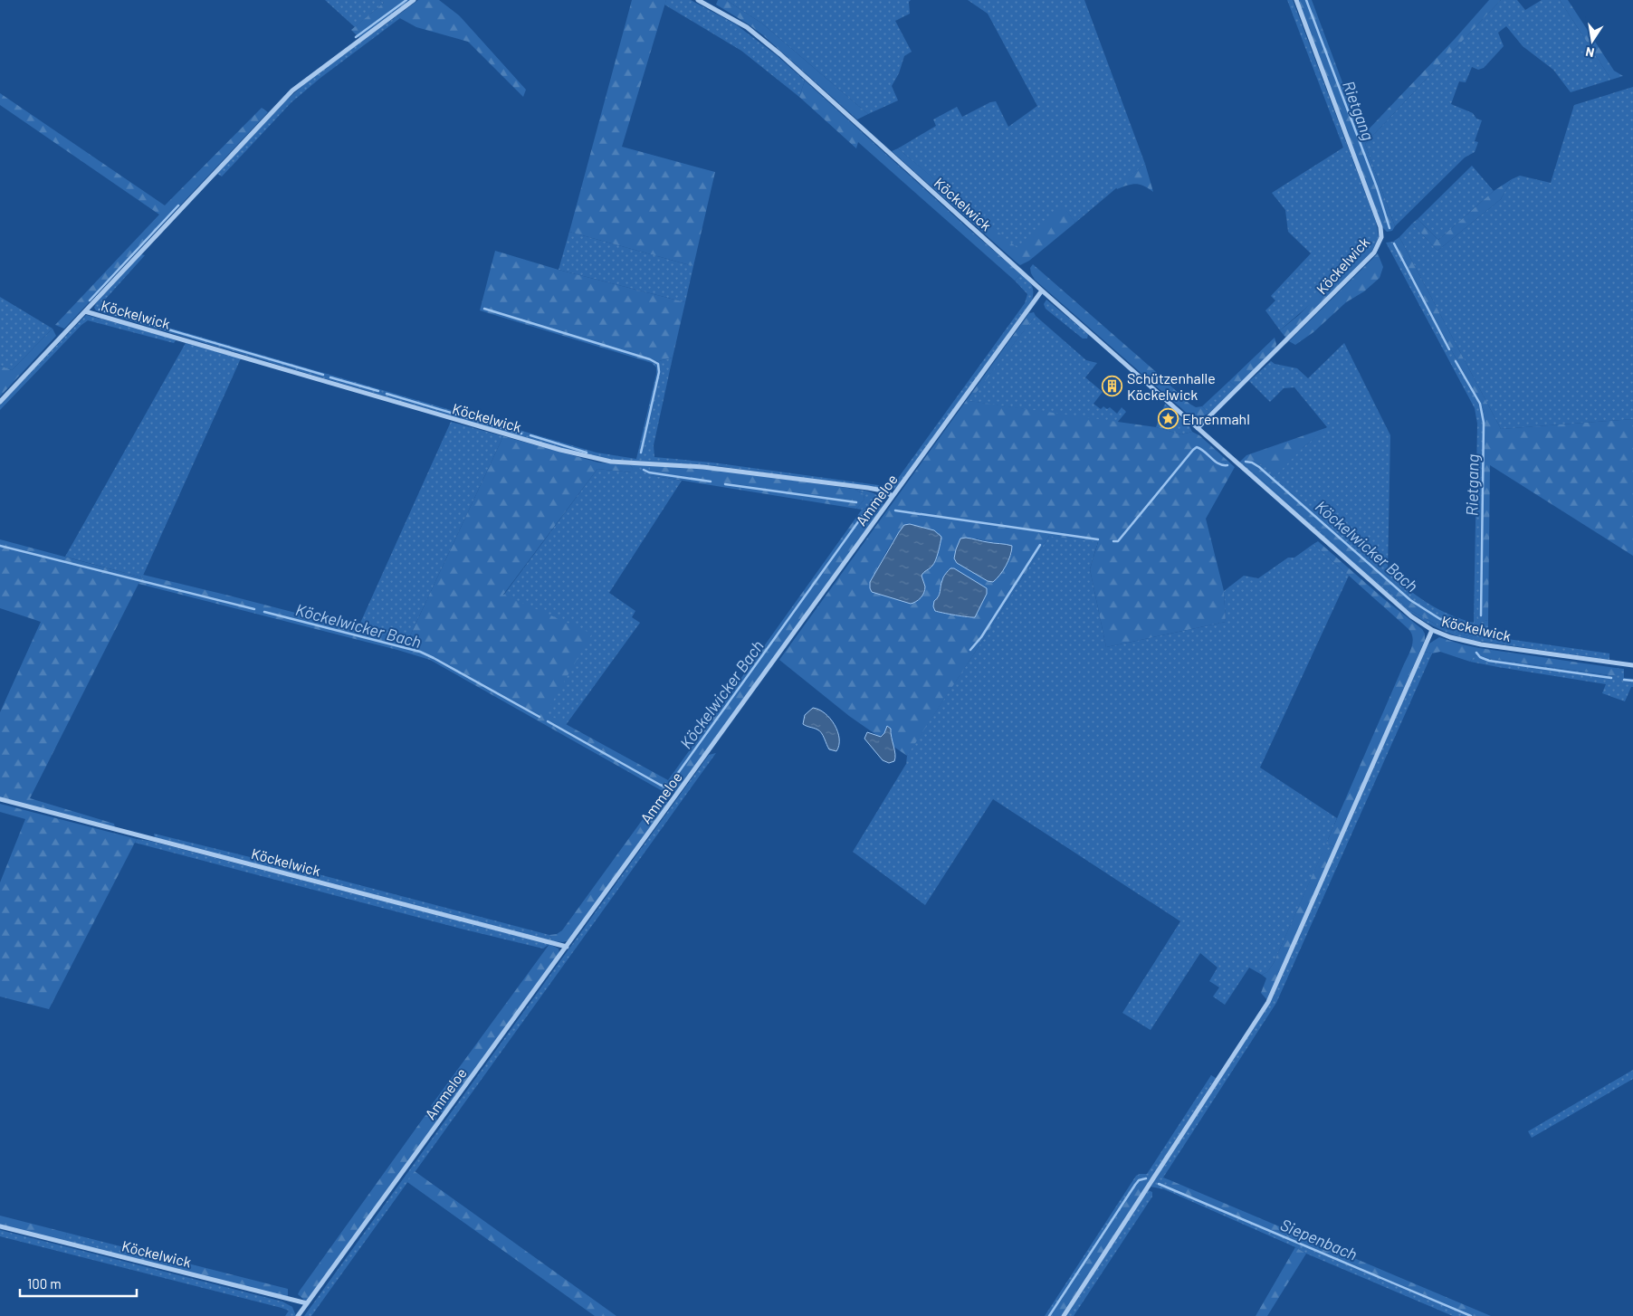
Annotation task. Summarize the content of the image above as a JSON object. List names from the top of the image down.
{
  "streets": {
    "street": ["Köckelwick", "Ammeloe"]
  },
  "crossings": [
    ["Köckelwick", "Ammeloe"]
  ],
  "water": ["Rietgang", "Köckelwicker Bach", "Siepenbach"],
  "places": {
    "building": ["Schützenhalle Köckelwick"],
    "place": ["Ehrenmahl"]
  },
  "scale_bar": "100 m",
  "north": "bottom"
}
